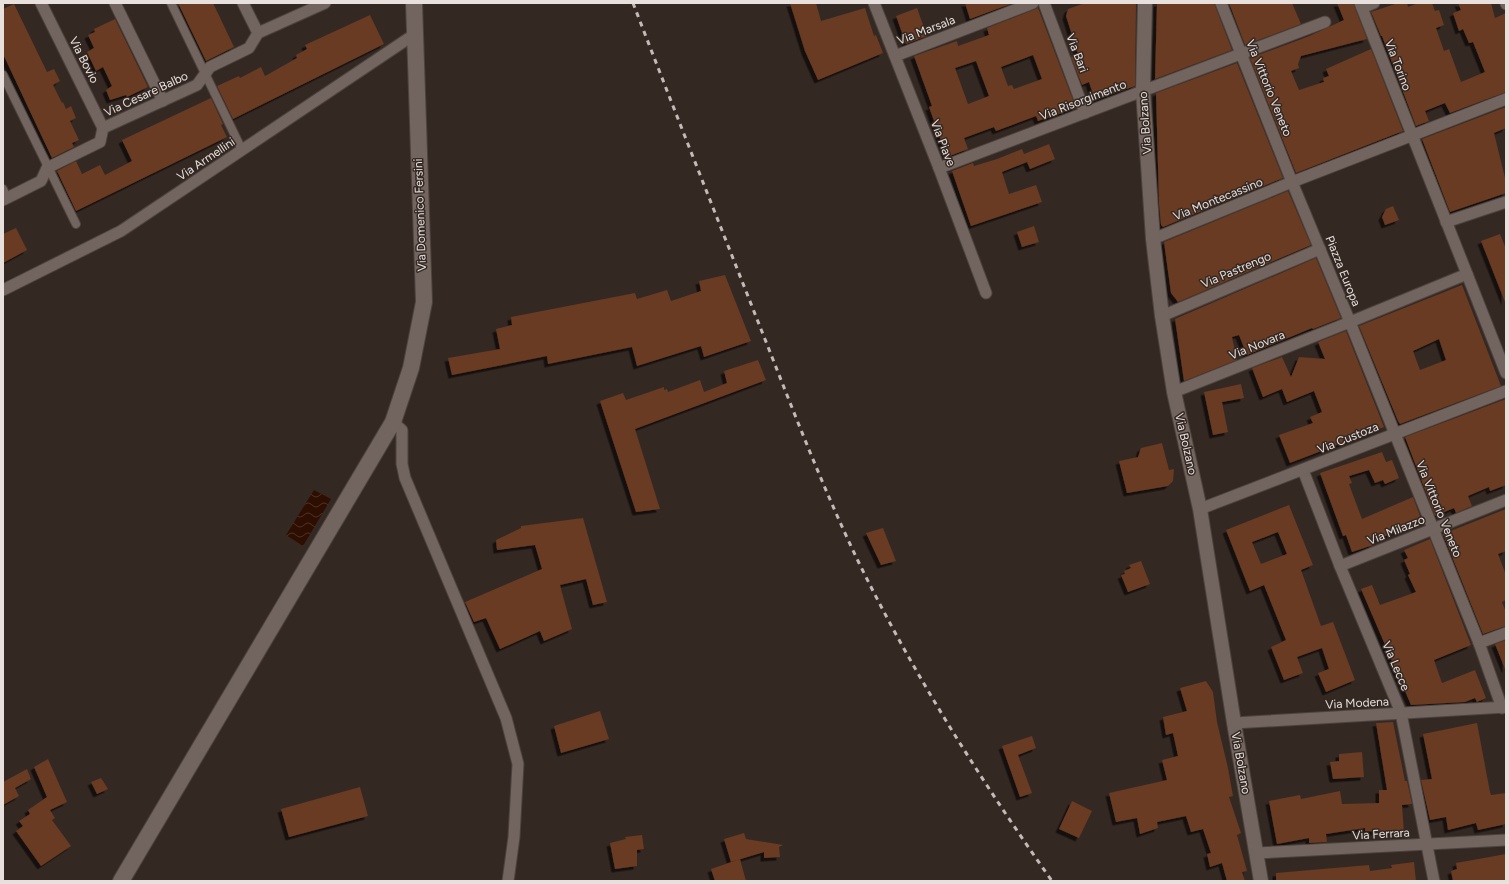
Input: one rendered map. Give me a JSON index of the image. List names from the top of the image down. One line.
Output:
{"streets":{"main road":["Via Domenico Fersini"],"street":["Via Marsala","Via Bari","Via Bovio","Via Torino","Via Vittorio Veneto","Via Cesare Balbo","Via Risorgimento","Via Bolzano","Via Piave","Via Armellini","Via Montecassino","Via Pastrengo","Piazza Europa","Via Novara","Via Custoza","Via Milazzo","Via Lecce","Via Modena","Via Ferrara"]},"crossings":[["Via Marsala","Via Piave"],["Via Bari","Via Risorgimento"],["Via Bovio","Via Cesare Balbo"],["Via Vittorio Veneto","Via Risorgimento"],["Via Vittorio Veneto","Via Montecassino"],["Via Vittorio Veneto","Piazza Europa"],["Via Vittorio Veneto","Via Novara"],["Via Vittorio Veneto","Via Custoza"],["Via Vittorio Veneto","Via Milazzo"],["Via Vittorio Veneto","Via Modena"],["Via Risorgimento","Via Bolzano"],["Via Risorgimento","Via Piave"],["Via Bolzano","Via Montecassino"],["Via Bolzano","Via Pastrengo"],["Via Bolzano","Via Novara"],["Via Bolzano","Via Custoza"],["Via Bolzano","Via Modena"],["Via Bolzano","Via Ferrara"],["Via Armellini","Via Domenico Fersini"],["Via Montecassino","Piazza Europa"],["Via Pastrengo","Piazza Europa"],["Piazza Europa","Via Novara"],["Via Custoza","Via Lecce"],["Via Milazzo","Via Lecce"],["Via Lecce","Via Modena"],["Via Lecce","Via Ferrara"]]}
